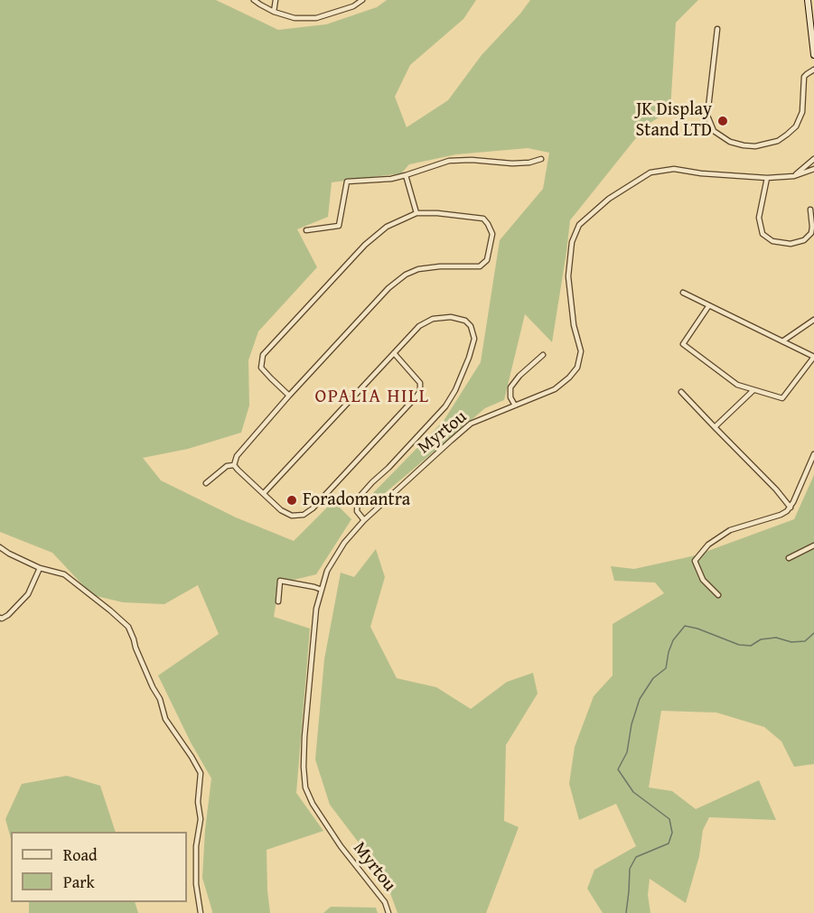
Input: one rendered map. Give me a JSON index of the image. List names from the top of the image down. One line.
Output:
{"streets":{"street":["Myrtou"]},"districts":["OPALIA HILL"],"places":["JK Display Stand LTD","Foradomantra"],"legend":["Road","Park"]}
